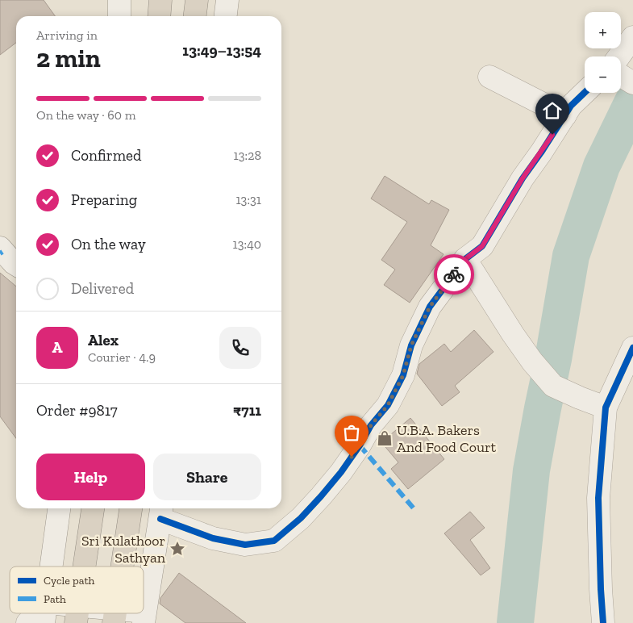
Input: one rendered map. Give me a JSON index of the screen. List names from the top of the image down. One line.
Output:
{"places":{"shop":["U.B.A. Bakers And Food Court"],"place":["Sri Kulathoor Sathyan"]},"legend":["Cycle path","Path"],"page":{"map_buttons":["+","−"],"heading":["2 min","Arriving in","13:49–13:54"],"panel":["Alex","Courier · 4.9","Order #9817","₹711"],"bar":"On the way · 60 m","list":[["Confirmed","13:28"],["Preparing","13:31"],["On the way","13:40"],"Delivered"],"round":"A","buttons":["Help","Share"]}}
